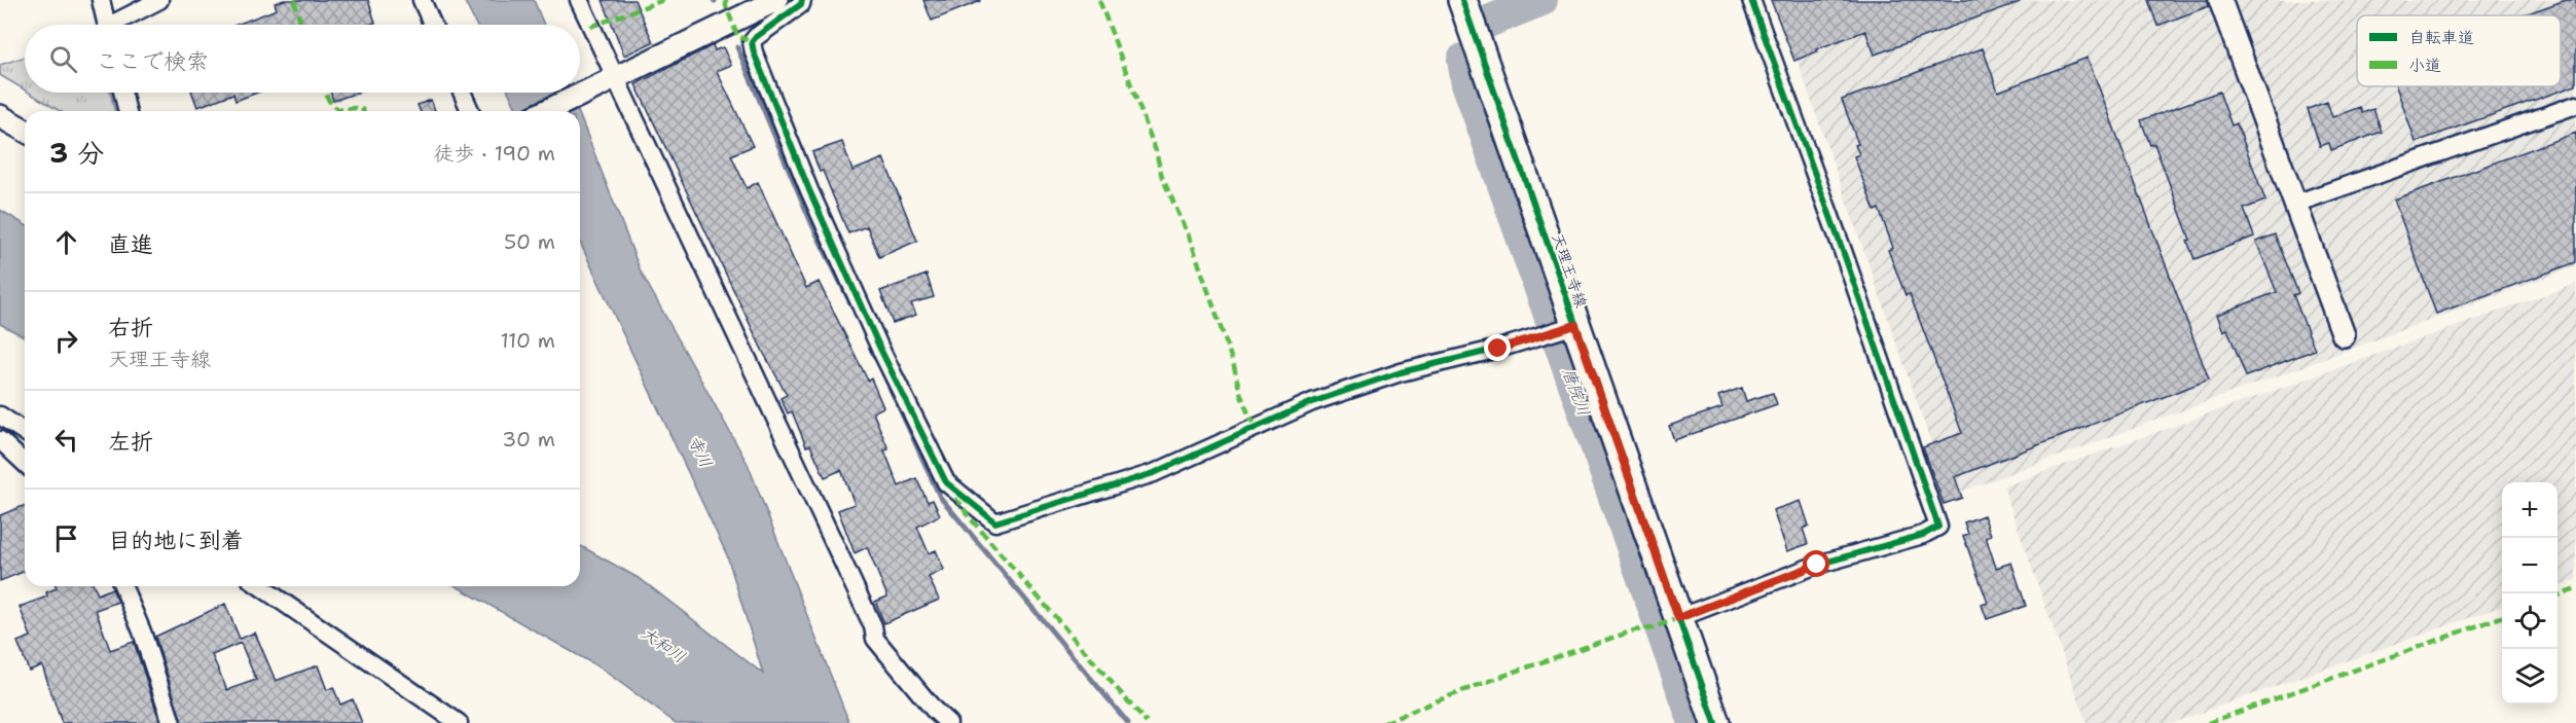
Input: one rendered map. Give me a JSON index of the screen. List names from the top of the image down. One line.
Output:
{"streets":{"main road":["天理王寺線"]},"water":["唐院川","寺川","大和川"],"legend":["自転車道","小道"],"page":{"search":"ここで検索","heading":["3 分","徒歩 · 190 m"],"list":[["直進","50 m"],["右折","天理王寺線","110 m"],["左折","30 m"],"目的地に到着"],"map_buttons":["+","−"]}}
